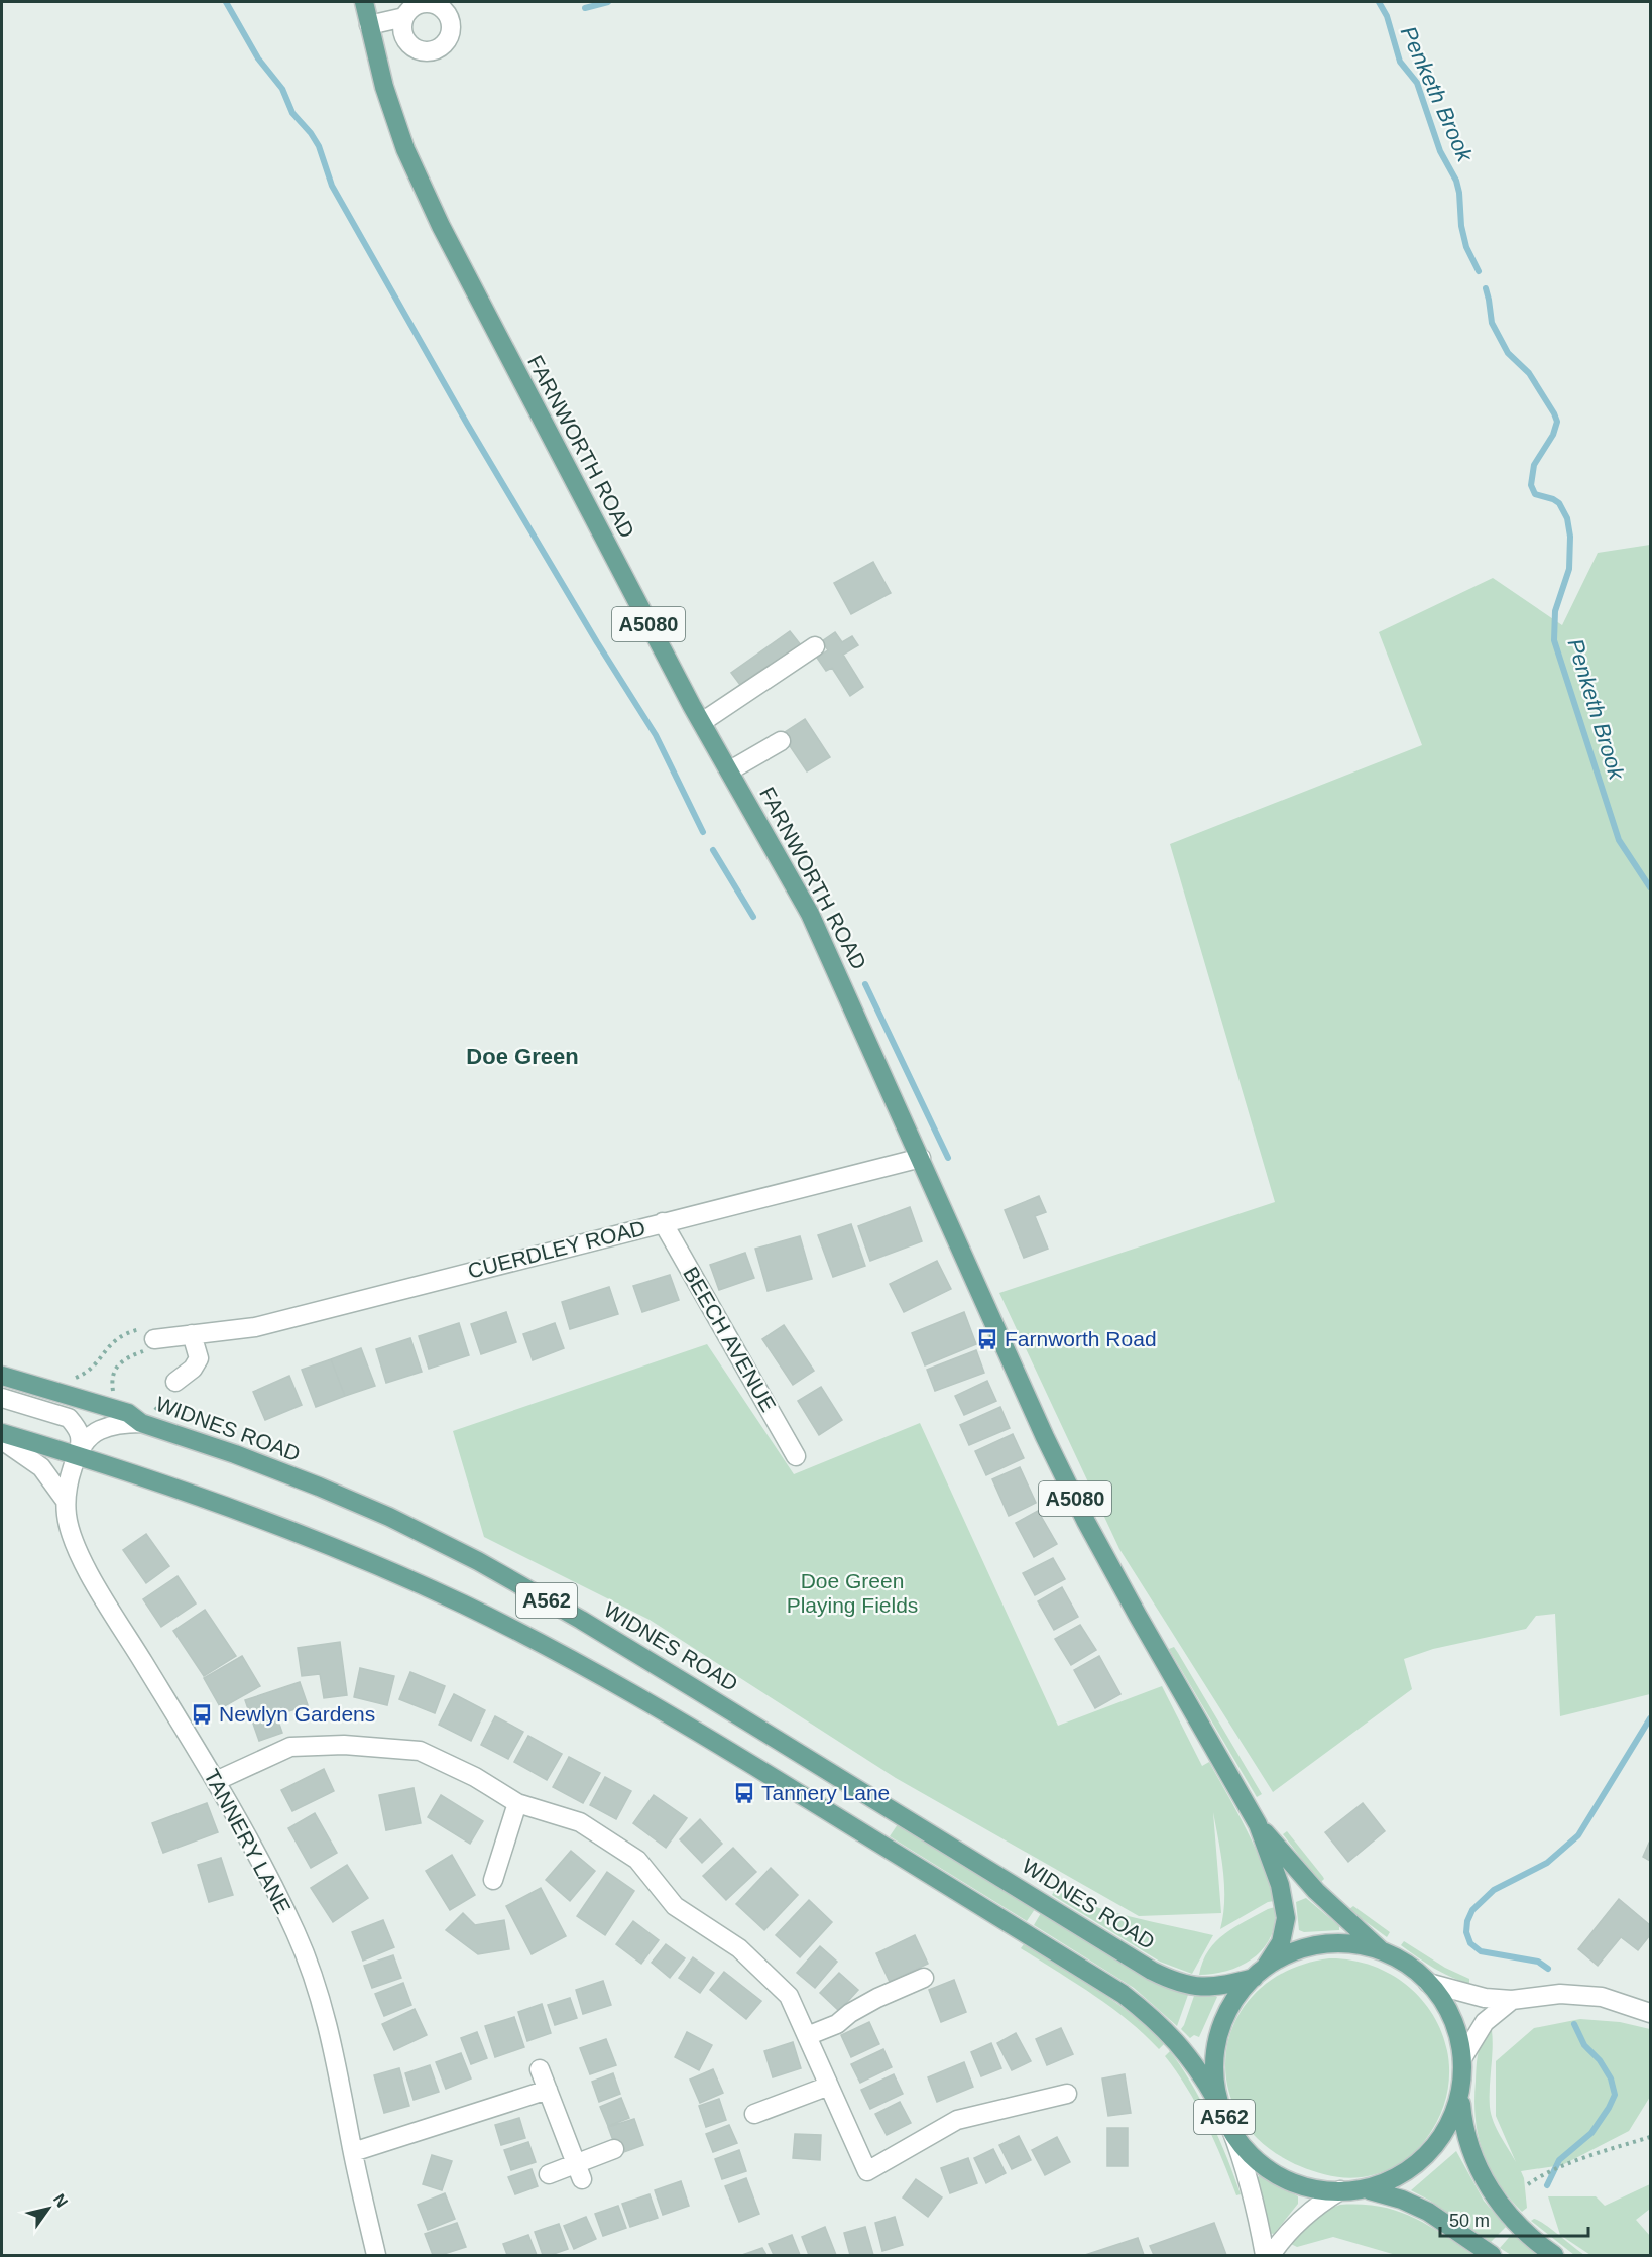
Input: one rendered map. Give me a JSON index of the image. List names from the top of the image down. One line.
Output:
{"streets":{"main road":["FARNWORTH ROAD","A5080","WIDNES ROAD","A562"],"street":["CUERDLEY ROAD","BEECH AVENUE","TANNERY LANE"]},"crossings":[["FARNWORTH ROAD","A5080"],["FARNWORTH ROAD","CUERDLEY ROAD"],["FARNWORTH ROAD","WIDNES ROAD"],["FARNWORTH ROAD","A562"],["CUERDLEY ROAD","BEECH AVENUE"],["WIDNES ROAD","A562"],["A562","TANNERY LANE"]],"districts":["Doe Green"],"water":["Penketh Brook"],"parks":["Doe Green Playing Fields"],"places":{"bus stop":["Farnworth Road","Newlyn Gardens","Tannery Lane"]},"scale_bar":"50 m","north":"top right"}
